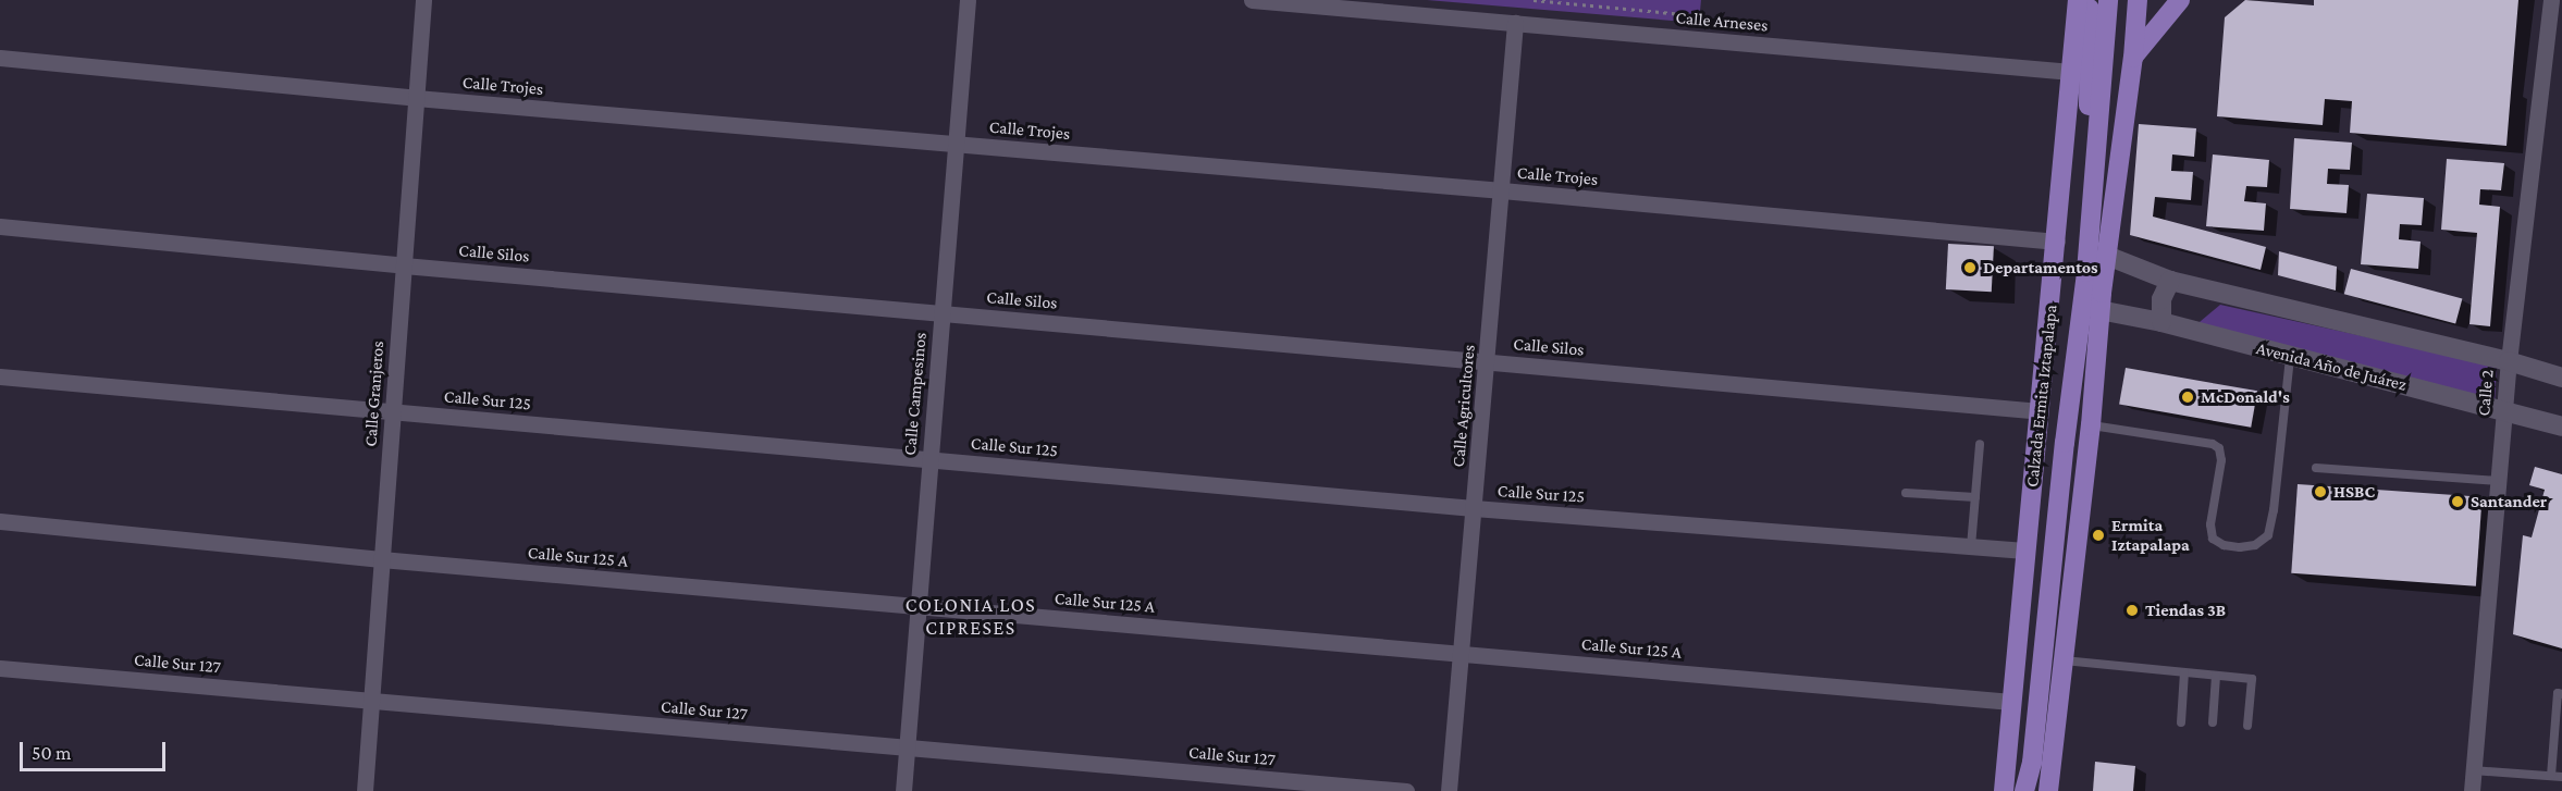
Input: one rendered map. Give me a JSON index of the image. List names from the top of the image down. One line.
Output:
{"streets":{"main road":["Avenida Año de Juárez","Calzada Ermita Iztapalapa"],"street":["Calle Arneses","Calle Trojes","Calle Silos","Calle 2","Calle Granjeros","Calle Campesinos","Calle Sur 125","Calle Agricultores","Calle Sur 125 A","Calle Sur 127"]},"crossings":[["Calle Arneses","Calzada Ermita Iztapalapa"],["Calle Arneses","Calle Agricultores"],["Calle Trojes","Calle Granjeros"],["Calle Trojes","Calle Campesinos"],["Calle Trojes","Calzada Ermita Iztapalapa"],["Calle Trojes","Calle Agricultores"],["Calle Silos","Calle Granjeros"],["Calle Silos","Calle Campesinos"],["Calle Silos","Calzada Ermita Iztapalapa"],["Calle Silos","Calle Agricultores"],["Avenida Año de Juárez","Calle 2"],["Calle Granjeros","Calle Sur 125"],["Calle Granjeros","Calle Sur 125 A"],["Calle Granjeros","Calle Sur 127"],["Calle Campesinos","Calle Sur 125"],["Calle Campesinos","Calle Sur 125 A"],["Calle Campesinos","Calle Sur 127"],["Calzada Ermita Iztapalapa","Calle Sur 125"],["Calzada Ermita Iztapalapa","Calle Sur 125 A"],["Calle Sur 125","Calle Agricultores"],["Calle Agricultores","Calle Sur 125 A"]],"districts":["COLONIA LOS CIPRESES"],"places":["Departamentos","McDonald's","HSBC","Santander","Ermita Iztapalapa","Tiendas 3B"],"scale_bar":"50 m"}
